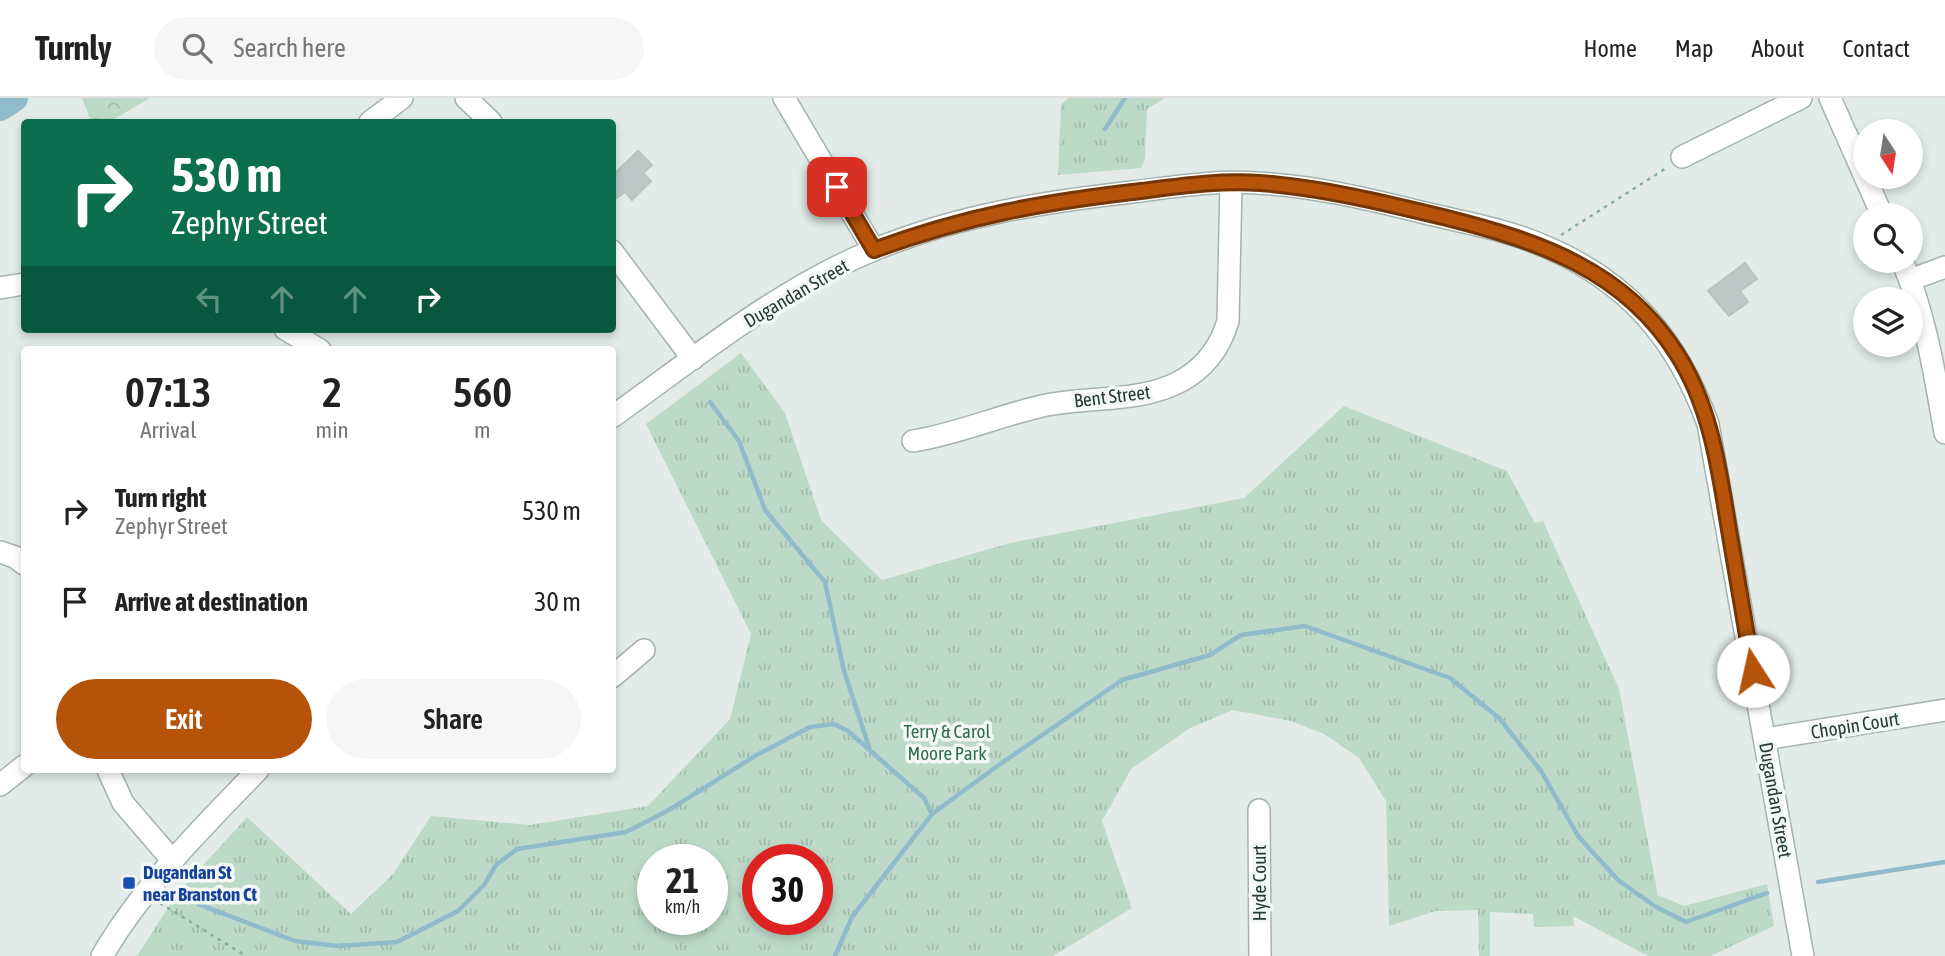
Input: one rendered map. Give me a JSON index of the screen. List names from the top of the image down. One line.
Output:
{"streets":{"street":["Dugandan Street","Bent Street","Chopin Court","Hyde Court"]},"crossings":[["Dugandan Street","Bent Street"],["Dugandan Street","Chopin Court"]],"parks":["Terry & Carol Moore Park"],"places":{"transit":["Dugandan St near Branston Ct"]},"north":"bottom","page":{"header":"Turnly","search":"Search here","nav":["Home","Map","About","Contact"],"turn":["530 m","Zephyr Street"],"eta":["07:13","Arrival","2","min","560","m"],"list":[{"name":"Turn right","note":"Zephyr Street","value":"530 m"},{"name":"Arrive at destination","value":"30 m"}],"buttons":["Exit","Share"],"speed":"21 km/h","limit":"30"}}
